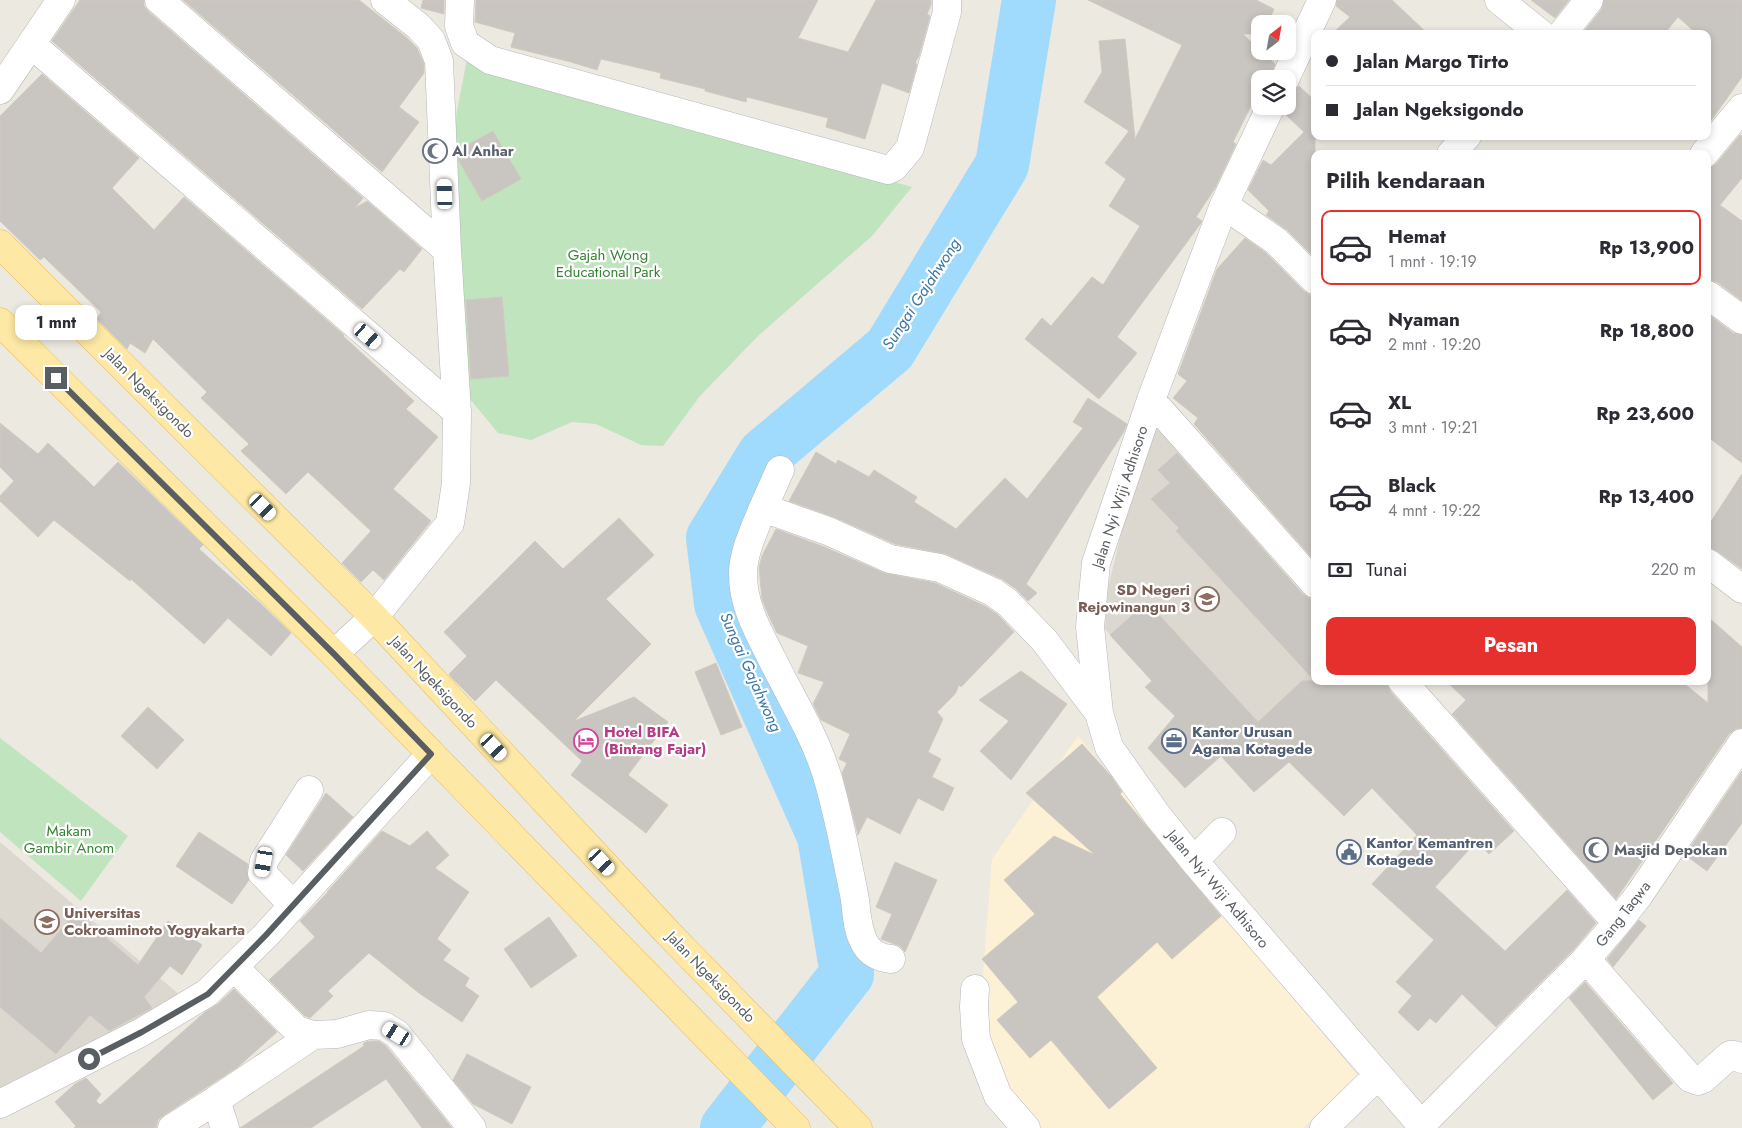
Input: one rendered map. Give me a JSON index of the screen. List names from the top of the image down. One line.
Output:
{"streets":{"main road":["Jalan Ngeksigondo"],"street":["Jalan Nyi Wiji Adhisoro","Gang Taqwa"]},"crossings":[["Jalan Nyi Wiji Adhisoro","Gang Taqwa"]],"water":["Sungai Gajahwong"],"parks":["Gajah Wong Educational Park","Makam Gambir Anom"],"places":{"mosque":["Al Anhar","Masjid Depokan"],"school or university":["SD Negeri Rejowinangun 3","Universitas Cokroaminoto Yogyakarta"],"hotel":["Hotel BIFA (Bintang Fajar)"],"office":["Kantor Urusan Agama Kotagede"],"public building":["Kantor Kemantren Kotagede"]},"north":"top right","page":{"banner":["Jalan Margo Tirto","Jalan Ngeksigondo"],"heading":"Pilih kendaraan","list":[{"name":"Hemat","note":"1 mnt · 19:19","value":"Rp 13,900"},{"name":"Nyaman","note":"2 mnt · 19:20","value":"Rp 18,800"},{"name":"XL","note":"3 mnt · 19:21","value":"Rp 23,600"},{"name":"Black","note":"4 mnt · 19:22","value":"Rp 13,400"}],"bubble":"1 mnt","pay":["Tunai","220 m"],"buttons":"Pesan"}}
